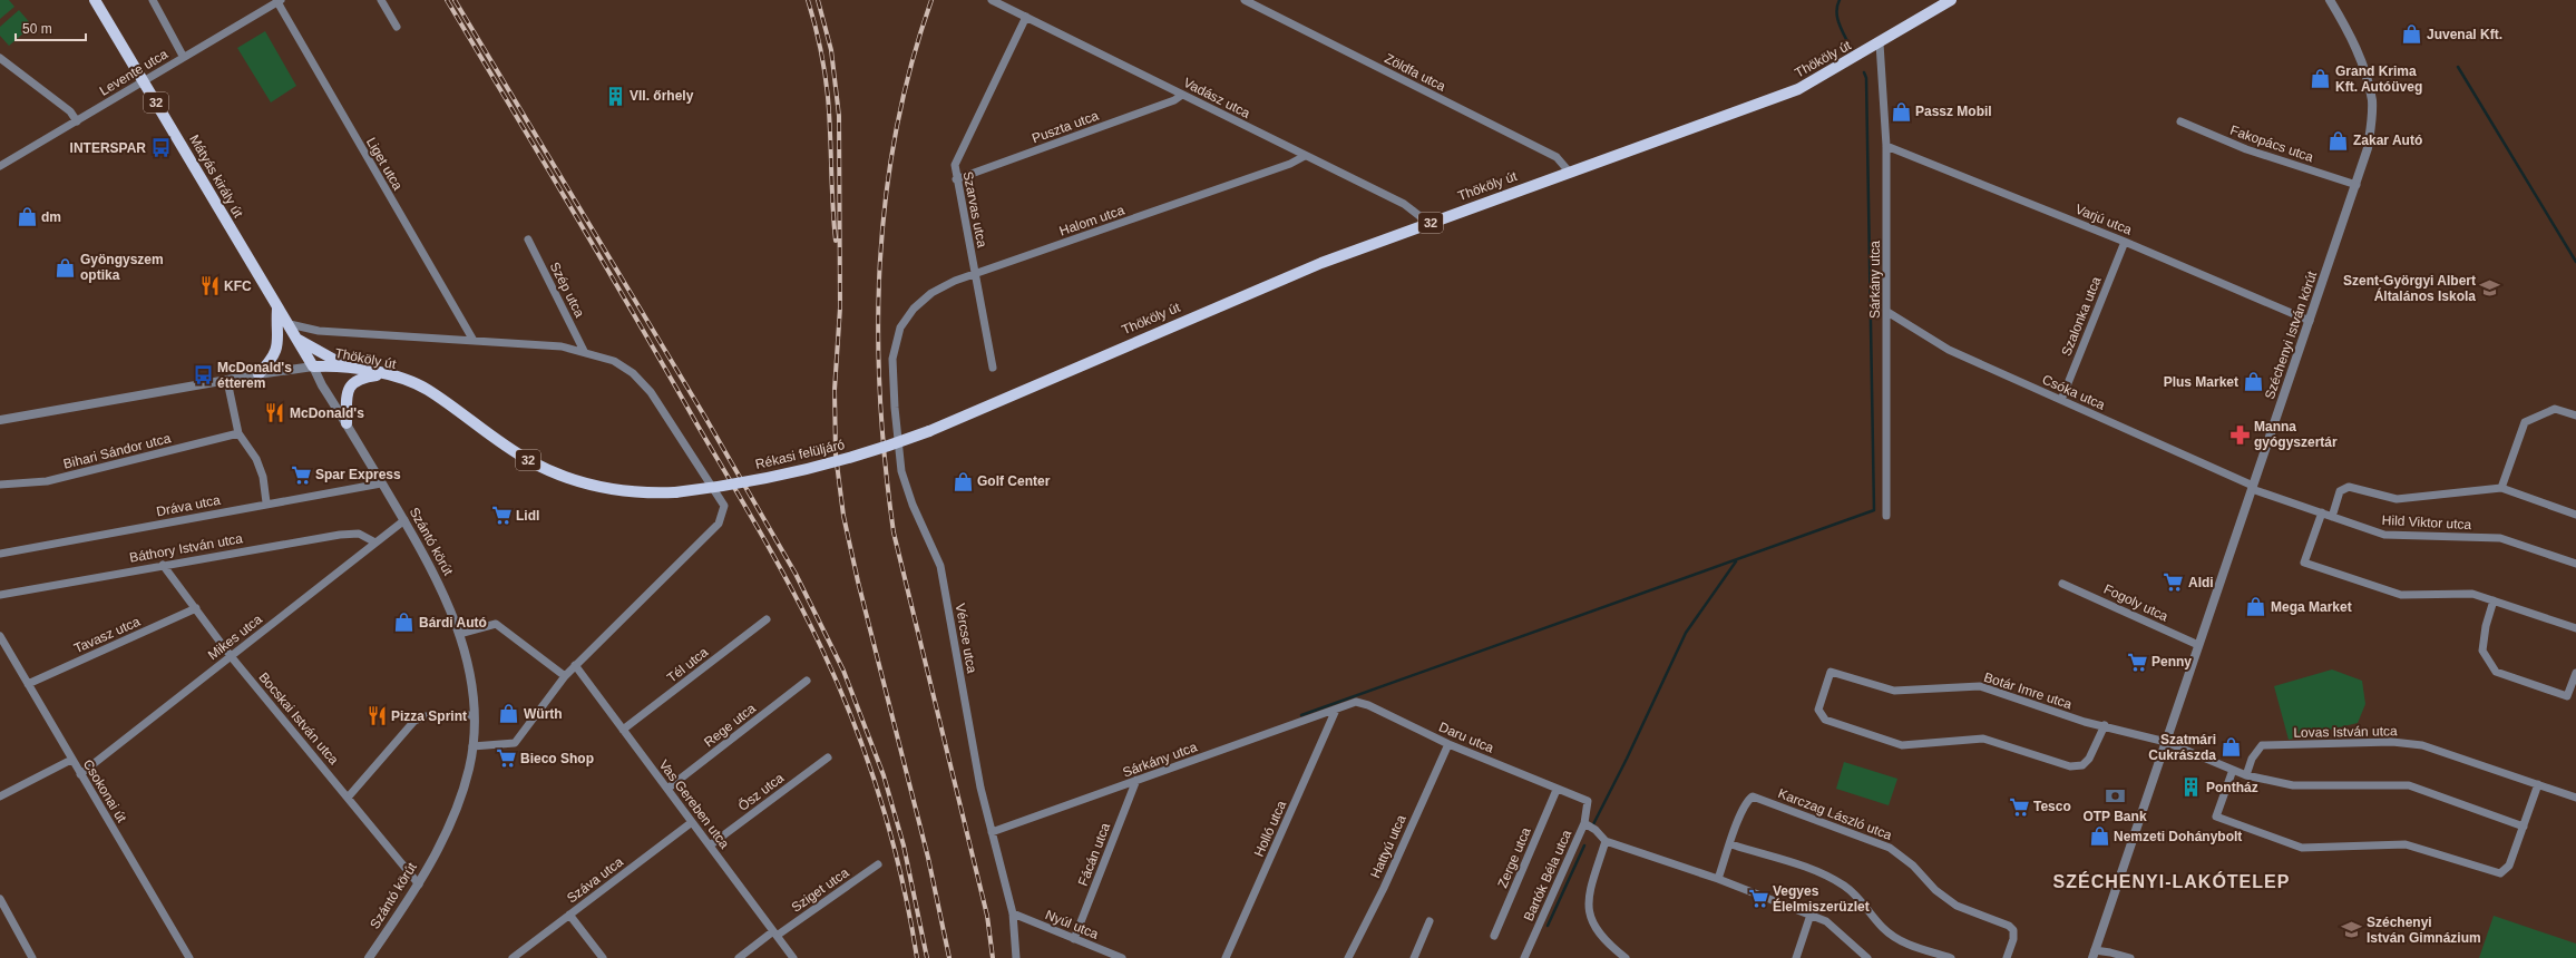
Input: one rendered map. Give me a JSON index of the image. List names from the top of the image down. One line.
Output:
{"streets":{"main road":["Thököly út","32","Mátyás király út","Rékasi felüljáró"],"street":["Levente utca","Zöldfa utca","Vadász utca","Puszta utca","Fakopács utca","Liget utca","Szarvas utca","Varjú utca","Halom utca","Sárkány utca","Szép utca","Szalonka utca","Széchenyi István körút","Csóka utca","Bihari Sándor utca","Dráva utca","Hild Viktor utca","Szántó körút","Báthory István utca","Fogoly utca","Tavasz utca","Mikes utca","Vércse utca","Tél utca","Botár Imre utca","Bocskai István utca","Rege utca","Lovas István utca","Daru utca","Csokonai út","Ősz utca","Vas Gereben utca","Karczag László utca","Holló utca","Hattyú utca","Fácán utca","Zerge utca","Bartók Béla utca","Száva utca","Sziget utca","Nyúl utca"]},"crossings":[["Thököly út","Zöldfa utca"],["Thököly út","Vadász utca"],["Thököly út","32"],["Thököly út","Liget utca"],["Thököly út","Mátyás király út"],["Thököly út","Sárkány utca"],["Thököly út","Szép utca"],["Thököly út","Rékasi felüljáró"],["Thököly út","Szántó körút"],["Thököly út","Vas Gereben utca"],["Levente utca","Liget utca"],["Levente utca","Mátyás király út"],["Vadász utca","Puszta utca"],["Vadász utca","Szarvas utca"],["Vadász utca","Halom utca"],["32","Mátyás király út"],["Puszta utca","Szarvas utca"],["Fakopács utca","Széchenyi István körút"],["Mátyás király út","Szántó körút"],["Szarvas utca","Halom utca"],["Varjú utca","Sárkány utca"],["Varjú utca","Szalonka utca"],["Varjú utca","Széchenyi István körút"],["Halom utca","Vércse utca"],["Sárkány utca","Csóka utca"],["Sárkány utca","Vércse utca"],["Sárkány utca","Daru utca"],["Sárkány utca","Holló utca"],["Sárkány utca","Fácán utca"],["Szalonka utca","Csóka utca"],["Széchenyi István körút","Csóka utca"],["Széchenyi István körút","Hild Viktor utca"],["Széchenyi István körút","Fogoly utca"],["Széchenyi István körút","Botár Imre utca"],["Csóka utca","Hild Viktor utca"],["Dráva utca","Szántó körút"],["Szántó körút","Mikes utca"],["Szántó körút","Bocskai István utca"],["Báthory István utca","Mikes utca"],["Báthory István utca","Bocskai István utca"],["Tavasz utca","Bocskai István utca"],["Tavasz utca","Csokonai út"],["Mikes utca","Bocskai István utca"],["Mikes utca","Csokonai út"],["Vércse utca","Nyúl utca"],["Tél utca","Vas Gereben utca"],["Rege utca","Vas Gereben utca"],["Daru utca","Holló utca"],["Daru utca","Hattyú utca"],["Daru utca","Zerge utca"],["Daru utca","Bartók Béla utca"],["Ősz utca","Vas Gereben utca"],["Vas Gereben utca","Száva utca"],["Vas Gereben utca","Sziget utca"],["Fácán utca","Nyúl utca"]],"districts":["SZÉCHENYI-LAKÓTELEP"],"places":{"shop":["Juvenal Kft.","Grand Krima Kft. Autóüveg","Passz Mobil","Zakar Autó","dm","Gyöngyszem optika","Plus Market","Golf Center","Mega Market","Bárdi Autó","Würth","Szatmári Cukrászda","Nemzeti Dohánybolt"],"building":["VII. őrhely","Pontház"],"bus stop":["INTERSPAR","McDonald's étterem"],"restaurant":["KFC","McDonald's","Pizza Sprint"],"school or university":["Szent-Györgyi Albert Általános Iskola","Széchenyi István Gimnázium"],"pharmacy":["Manna gyógyszertár"],"supermarket":["Spar Express","Lidl","Aldi","Penny","Bieco Shop","Tesco","Vegyes Élelmiszerüzlet"],"bank":["OTP Bank"]},"scale_bar":"50 m"}
